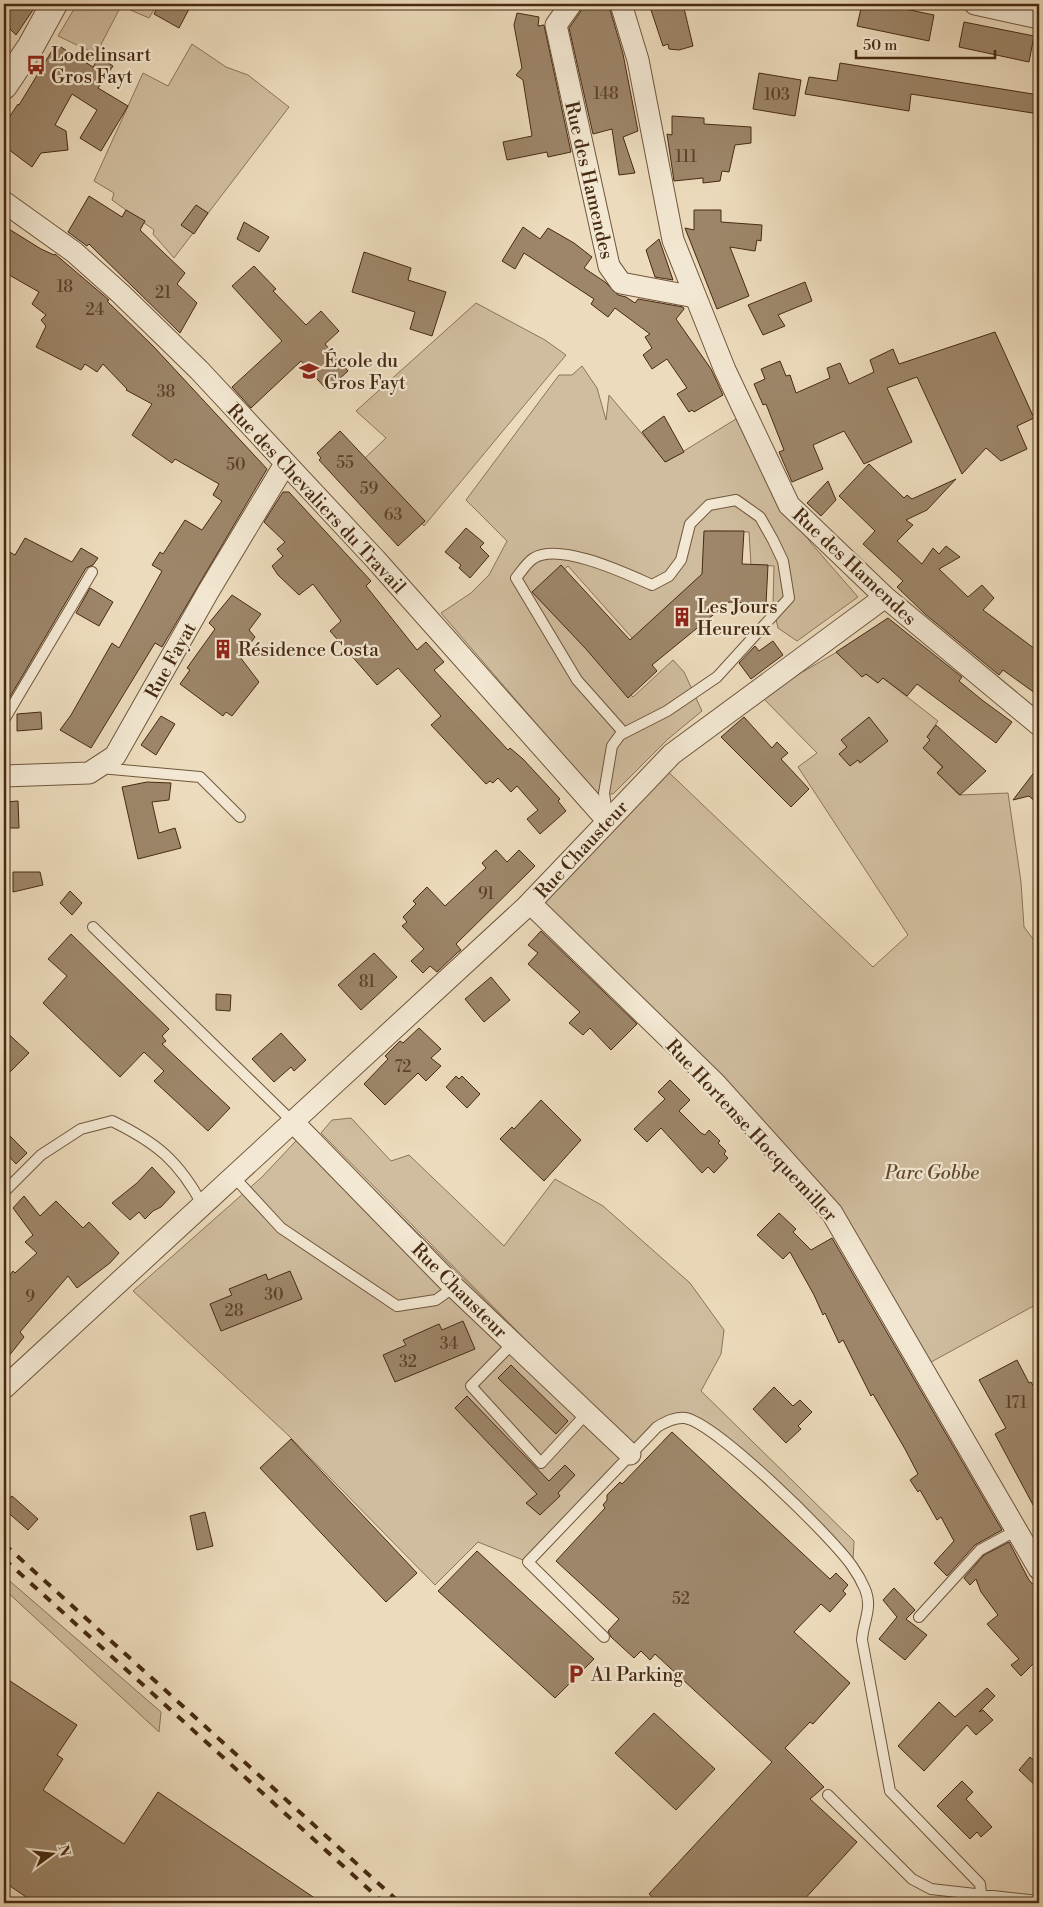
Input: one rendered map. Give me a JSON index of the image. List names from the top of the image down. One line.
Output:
{"streets":{"street":["Rue des Hamendes","Rue des Chevaliers du Travail","Rue Fayat","Rue Chausteur","Rue Hortense Hocquemiller"]},"crossings":[["Rue des Hamendes","Rue Chausteur"],["Rue des Chevaliers du Travail","Rue Fayat"],["Rue des Chevaliers du Travail","Rue Chausteur"],["Rue Chausteur","Rue Hortense Hocquemiller"]],"parks":["Parc Gobbe"],"places":{"bus stop":["Lodelinsart Gros Fayt"],"school or university":["École du Gros Fayt"],"building":["Les Jours Heureux","Résidence Costa"],"parking":["A1 Parking"]},"house_numbers":["148","103","111","18","21","24","38","55","50","59","63","91","81","72","30","9","28","34","32","171","52"],"scale_bar":"50 m","north":"right"}
